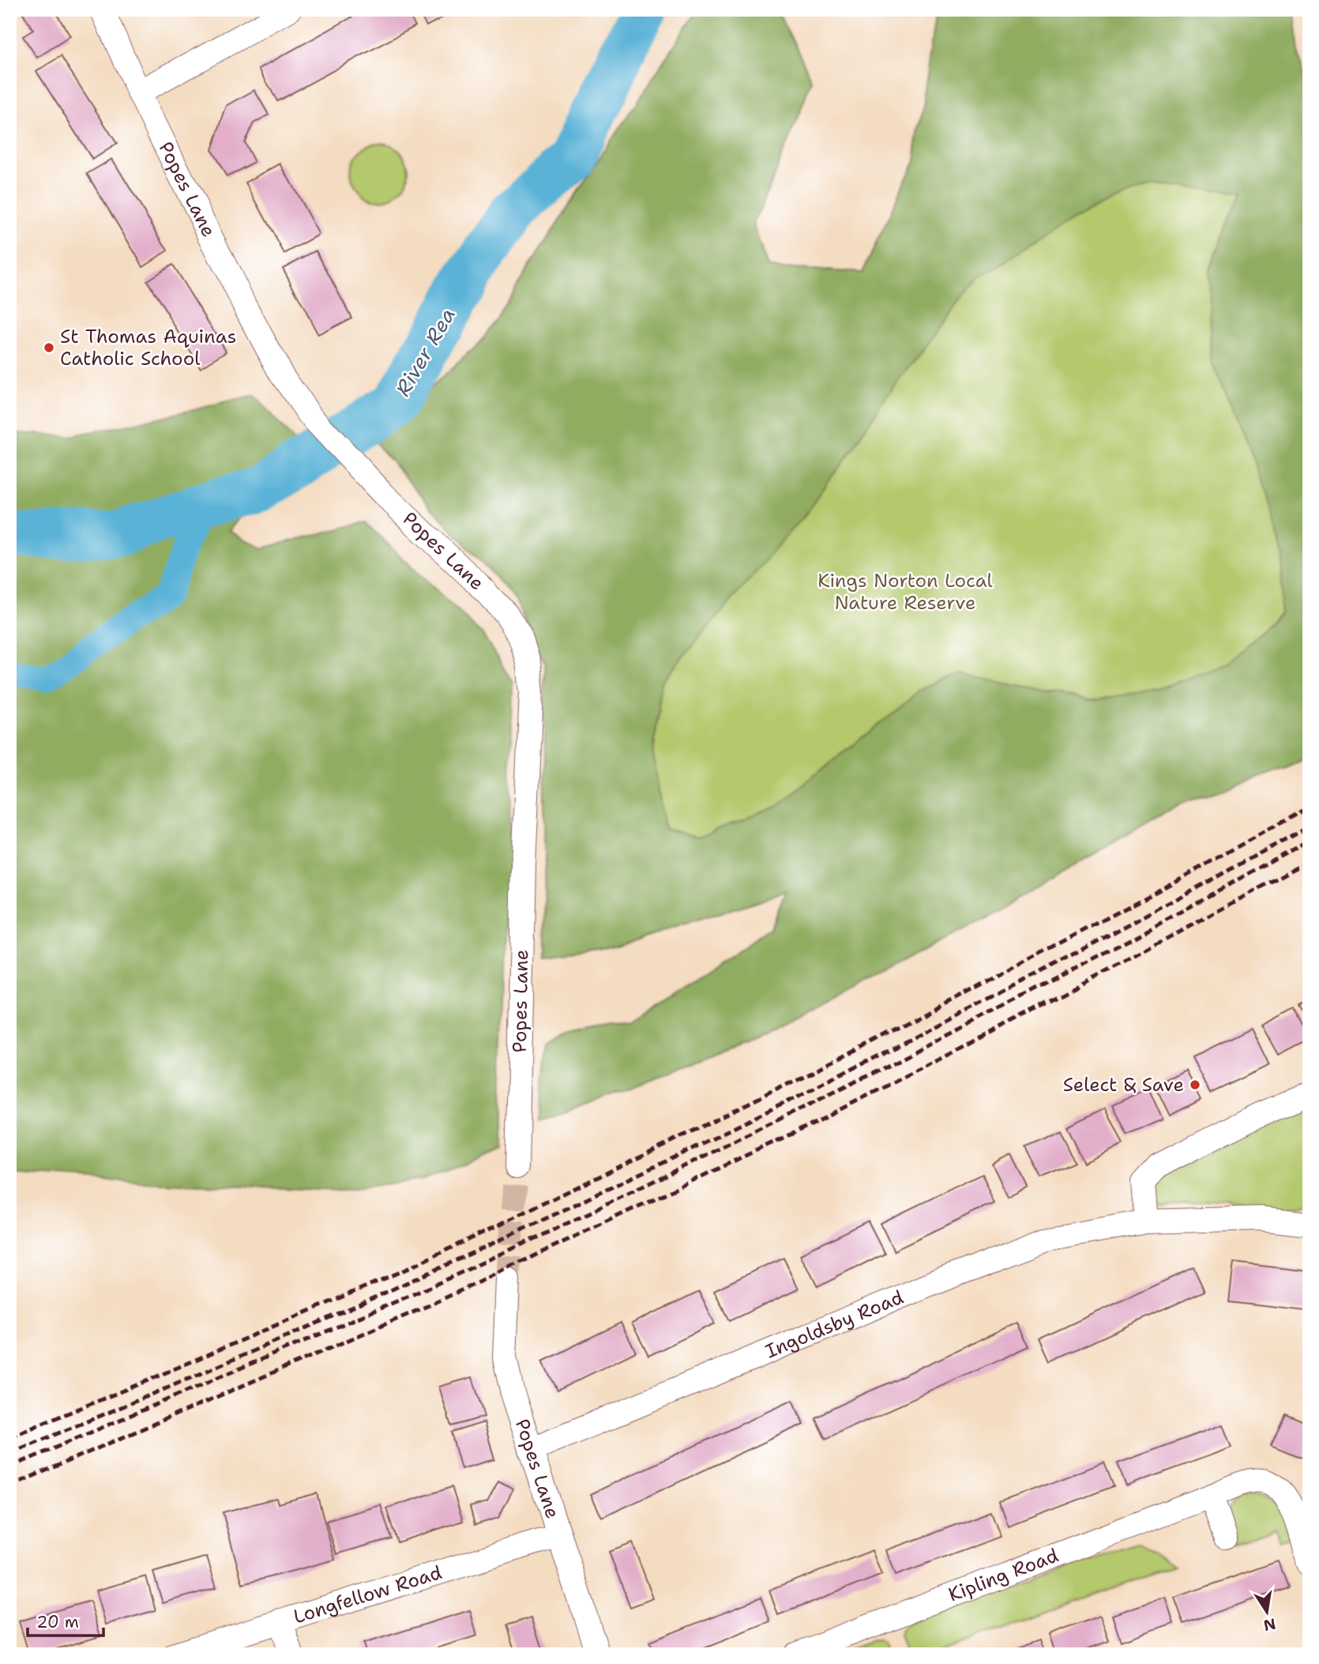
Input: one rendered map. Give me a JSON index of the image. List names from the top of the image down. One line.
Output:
{"streets":{"street":["Popes Lane","Ingoldsby Road","Kipling Road","Longfellow Road"]},"crossings":[["Popes Lane","Ingoldsby Road"],["Popes Lane","Longfellow Road"]],"water":["River Rea"],"parks":["Kings Norton Local Nature Reserve"],"places":["St Thomas Aquinas Catholic School","Select & Save"],"scale_bar":"20 m","north":"bottom"}
